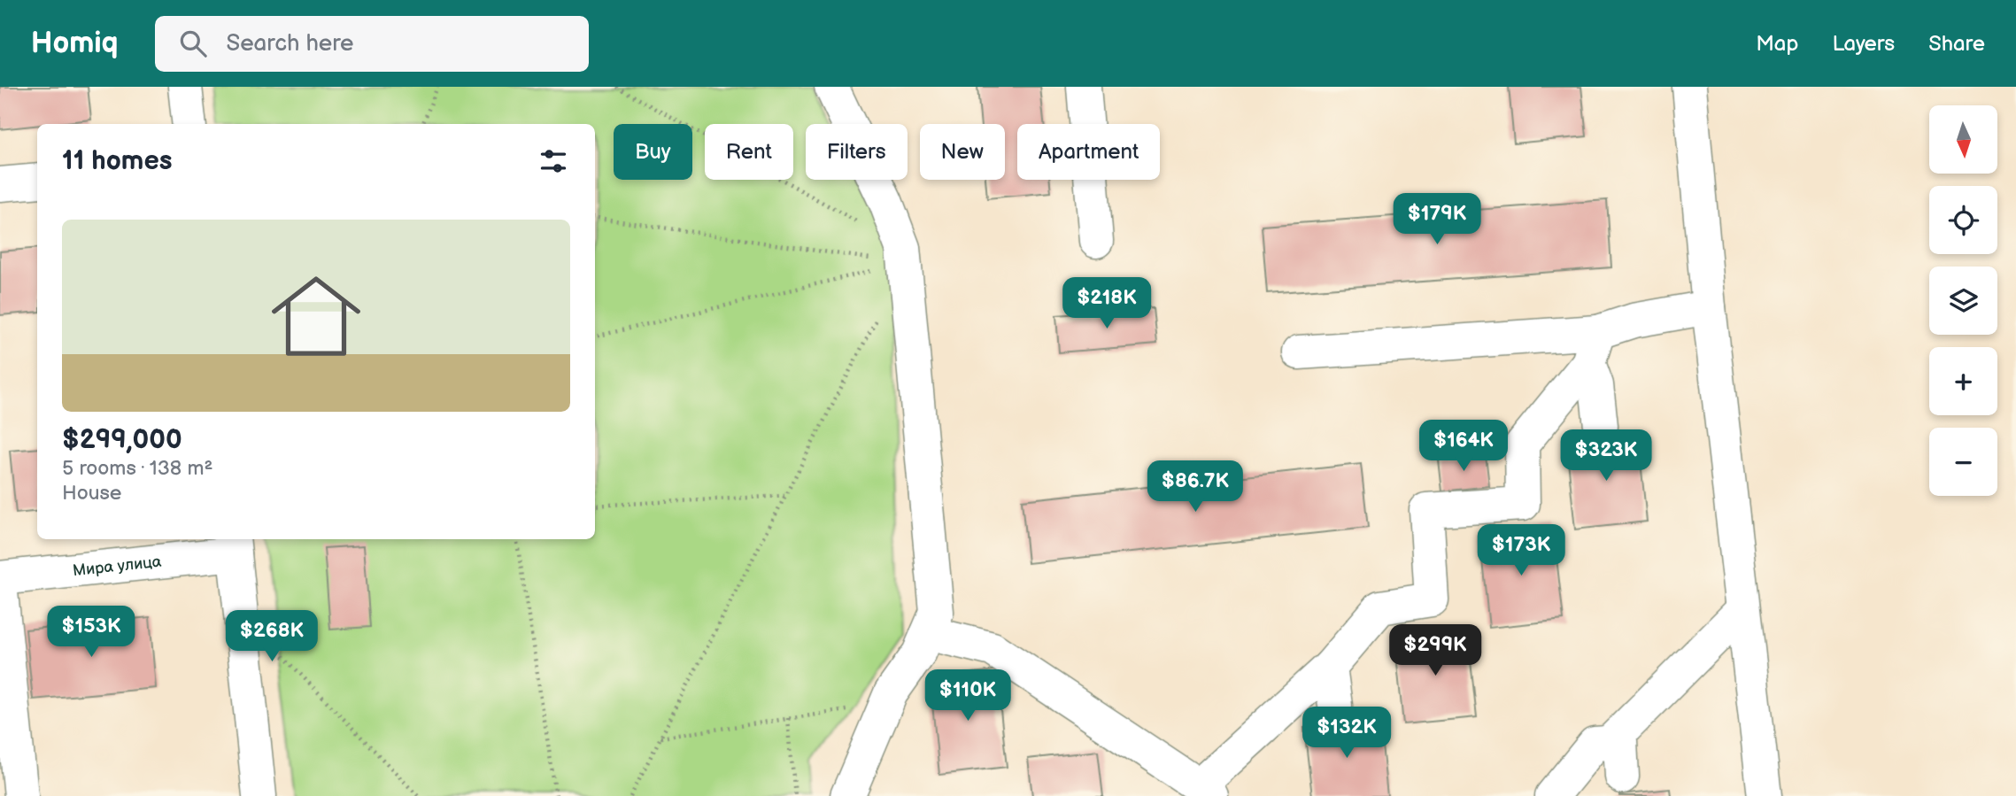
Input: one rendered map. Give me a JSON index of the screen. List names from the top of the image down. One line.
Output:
{"streets":{"street":["Мира улица"]},"north":"bottom","page":{"header":"Homiq","search":"Search here","nav":["Map","Layers","Share"],"map_buttons":["+","−"],"chip":["Buy","Rent","Filters","New","Apartment"],"heading":"11 homes","price":["$179K","$218K","$164K","$323K","$86.7K","$173K","$153K","$268K","$299K","$110K","$132K"],"list":[{"name":"$299,000","note":"5 rooms · 138 m² · House"}]}}
